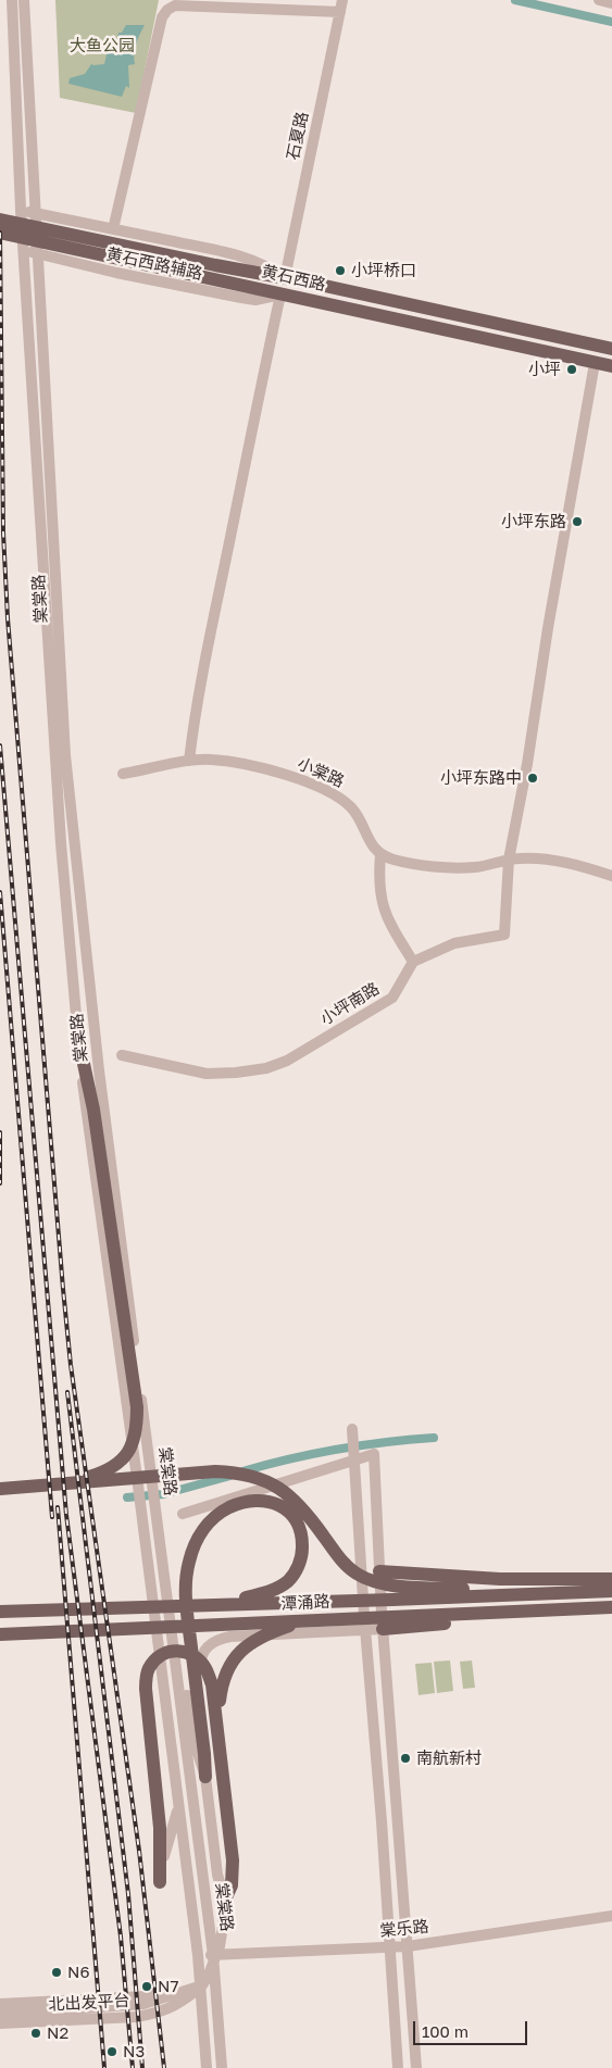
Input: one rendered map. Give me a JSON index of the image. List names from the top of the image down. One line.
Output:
{"streets":{"main road":["黄石西路","潭涌路"],"street":["石夏路","黄石西路辅路","棠棠路","小棠路","小坪南路","棠乐路","北出发平台"]},"crossings":[["石夏路","黄石西路"],["黄石西路辅路","黄石西路"],["黄石西路辅路","棠棠路"],["棠棠路","棠乐路"],["棠棠路","北出发平台"]],"parks":["大鱼公园"],"places":["小坪桥口","小坪","小坪东路","小坪东路中","南航新村","N6","N7","N2","N3"],"scale_bar":"100 m"}
